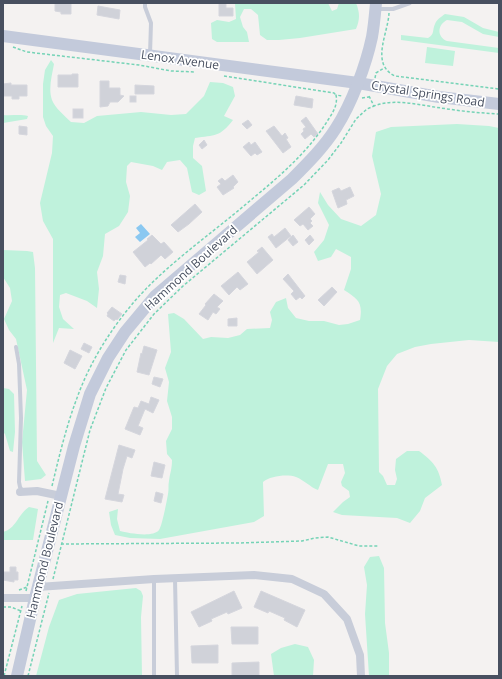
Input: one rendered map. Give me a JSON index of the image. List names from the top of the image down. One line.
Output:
{"streets":{"street":["Lenox Avenue","Crystal Springs Road","Hammond Boulevard"]},"crossings":[["Lenox Avenue","Crystal Springs Road"],["Lenox Avenue","Hammond Boulevard"],["Crystal Springs Road","Hammond Boulevard"]]}
